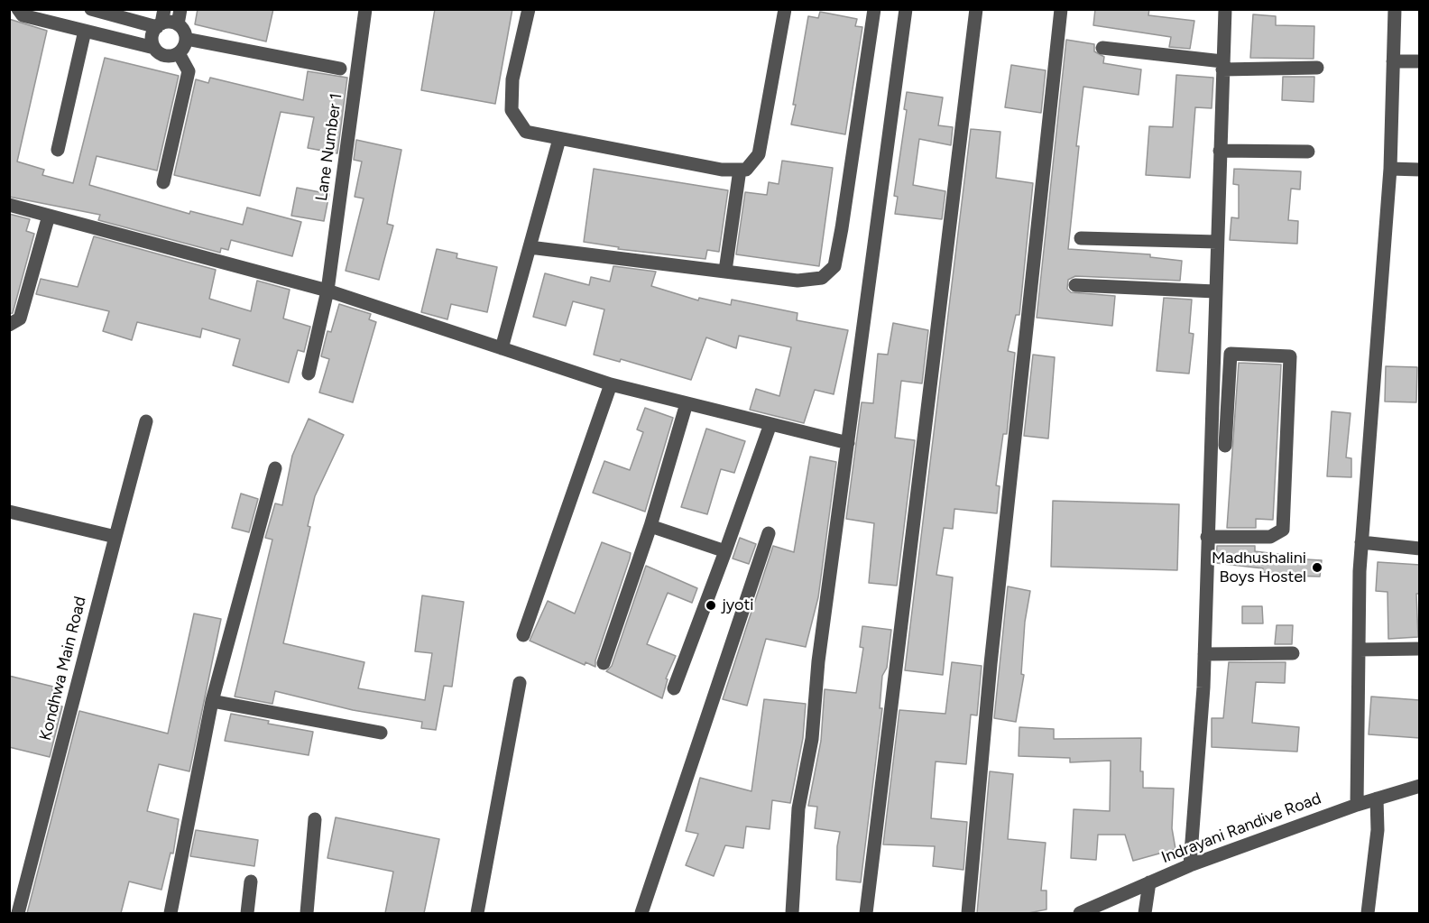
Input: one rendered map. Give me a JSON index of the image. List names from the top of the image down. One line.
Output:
{"streets":{"street":["Lane Number 1","Kondhwa Main Road","Indrayani Randive Road"]},"places":["Madhushalini Boys Hostel","jyoti"]}
